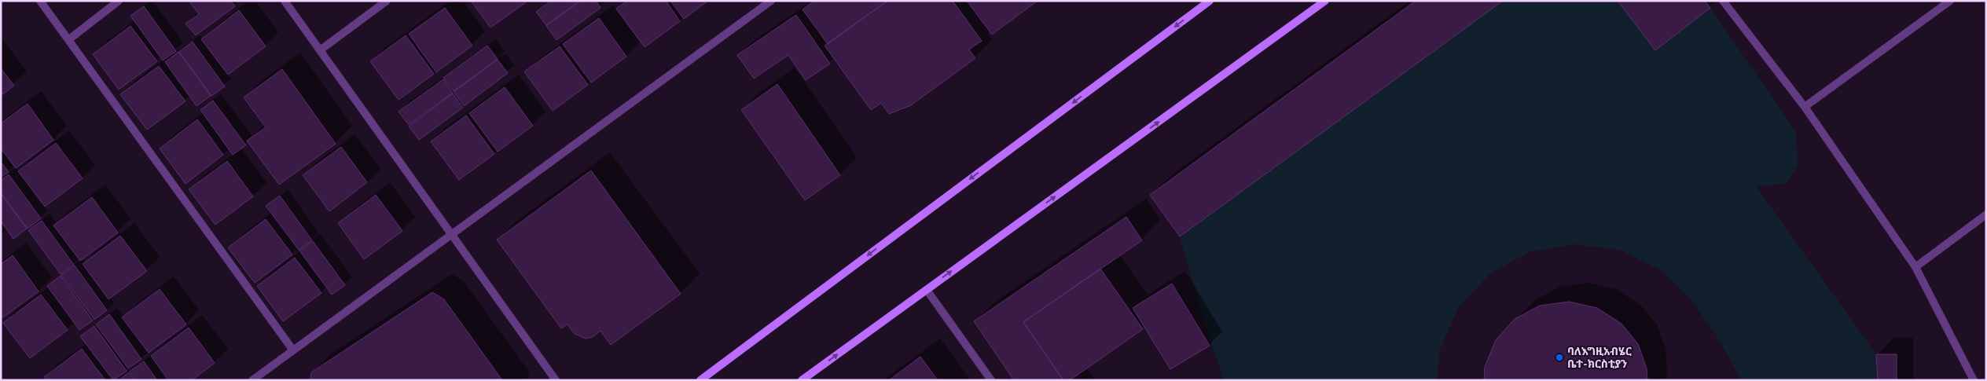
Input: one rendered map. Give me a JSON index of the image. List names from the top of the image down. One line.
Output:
{"places":["ባለእግዚአብሄር ቤተ-ክርስቲያን"]}
